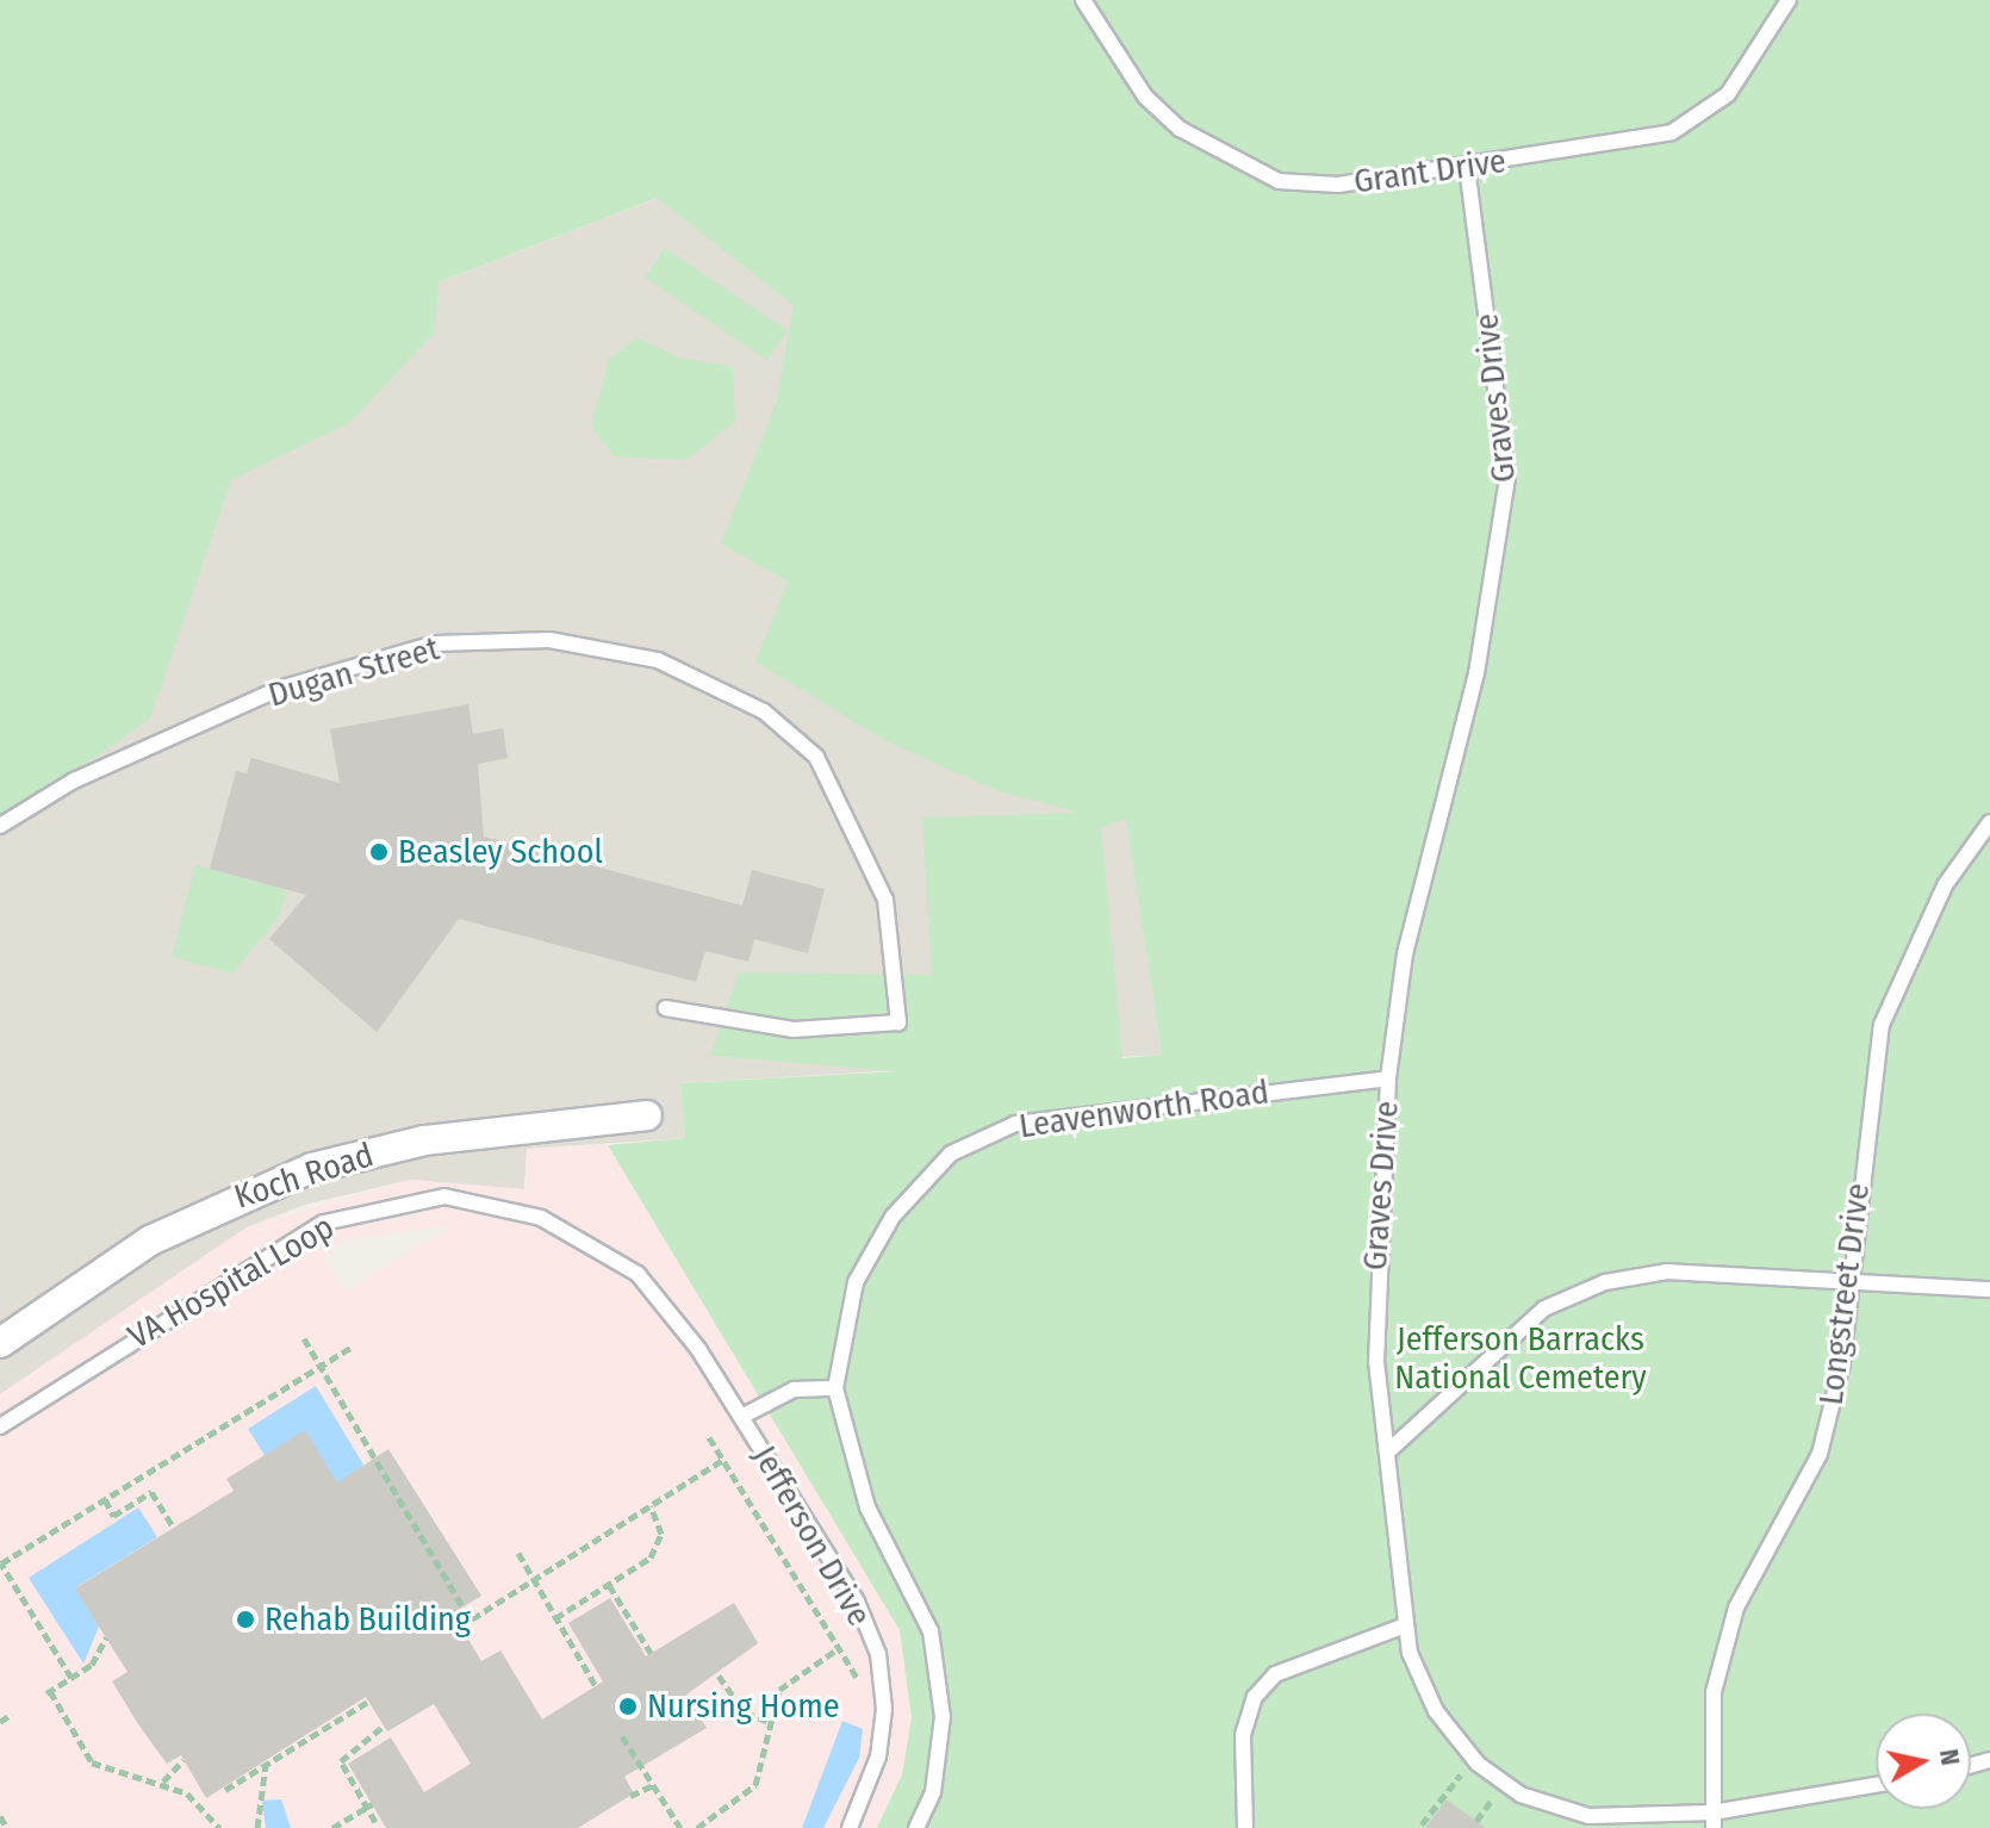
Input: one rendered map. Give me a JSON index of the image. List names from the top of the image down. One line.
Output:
{"streets":{"street":["Koch Road"],"lane":["Grant Drive","Graves Drive","Dugan Street","Leavenworth Road","VA Hospital Loop","Longstreet Drive","Jefferson Drive"]},"crossings":[["Grant Drive","Graves Drive"],["Graves Drive","Leavenworth Road"],["Graves Drive","Longstreet Drive"],["VA Hospital Loop","Jefferson Drive"]],"parks":["Jefferson Barracks National Cemetery"],"places":["Beasley School","Rehab Building","Nursing Home"],"north":"right"}
